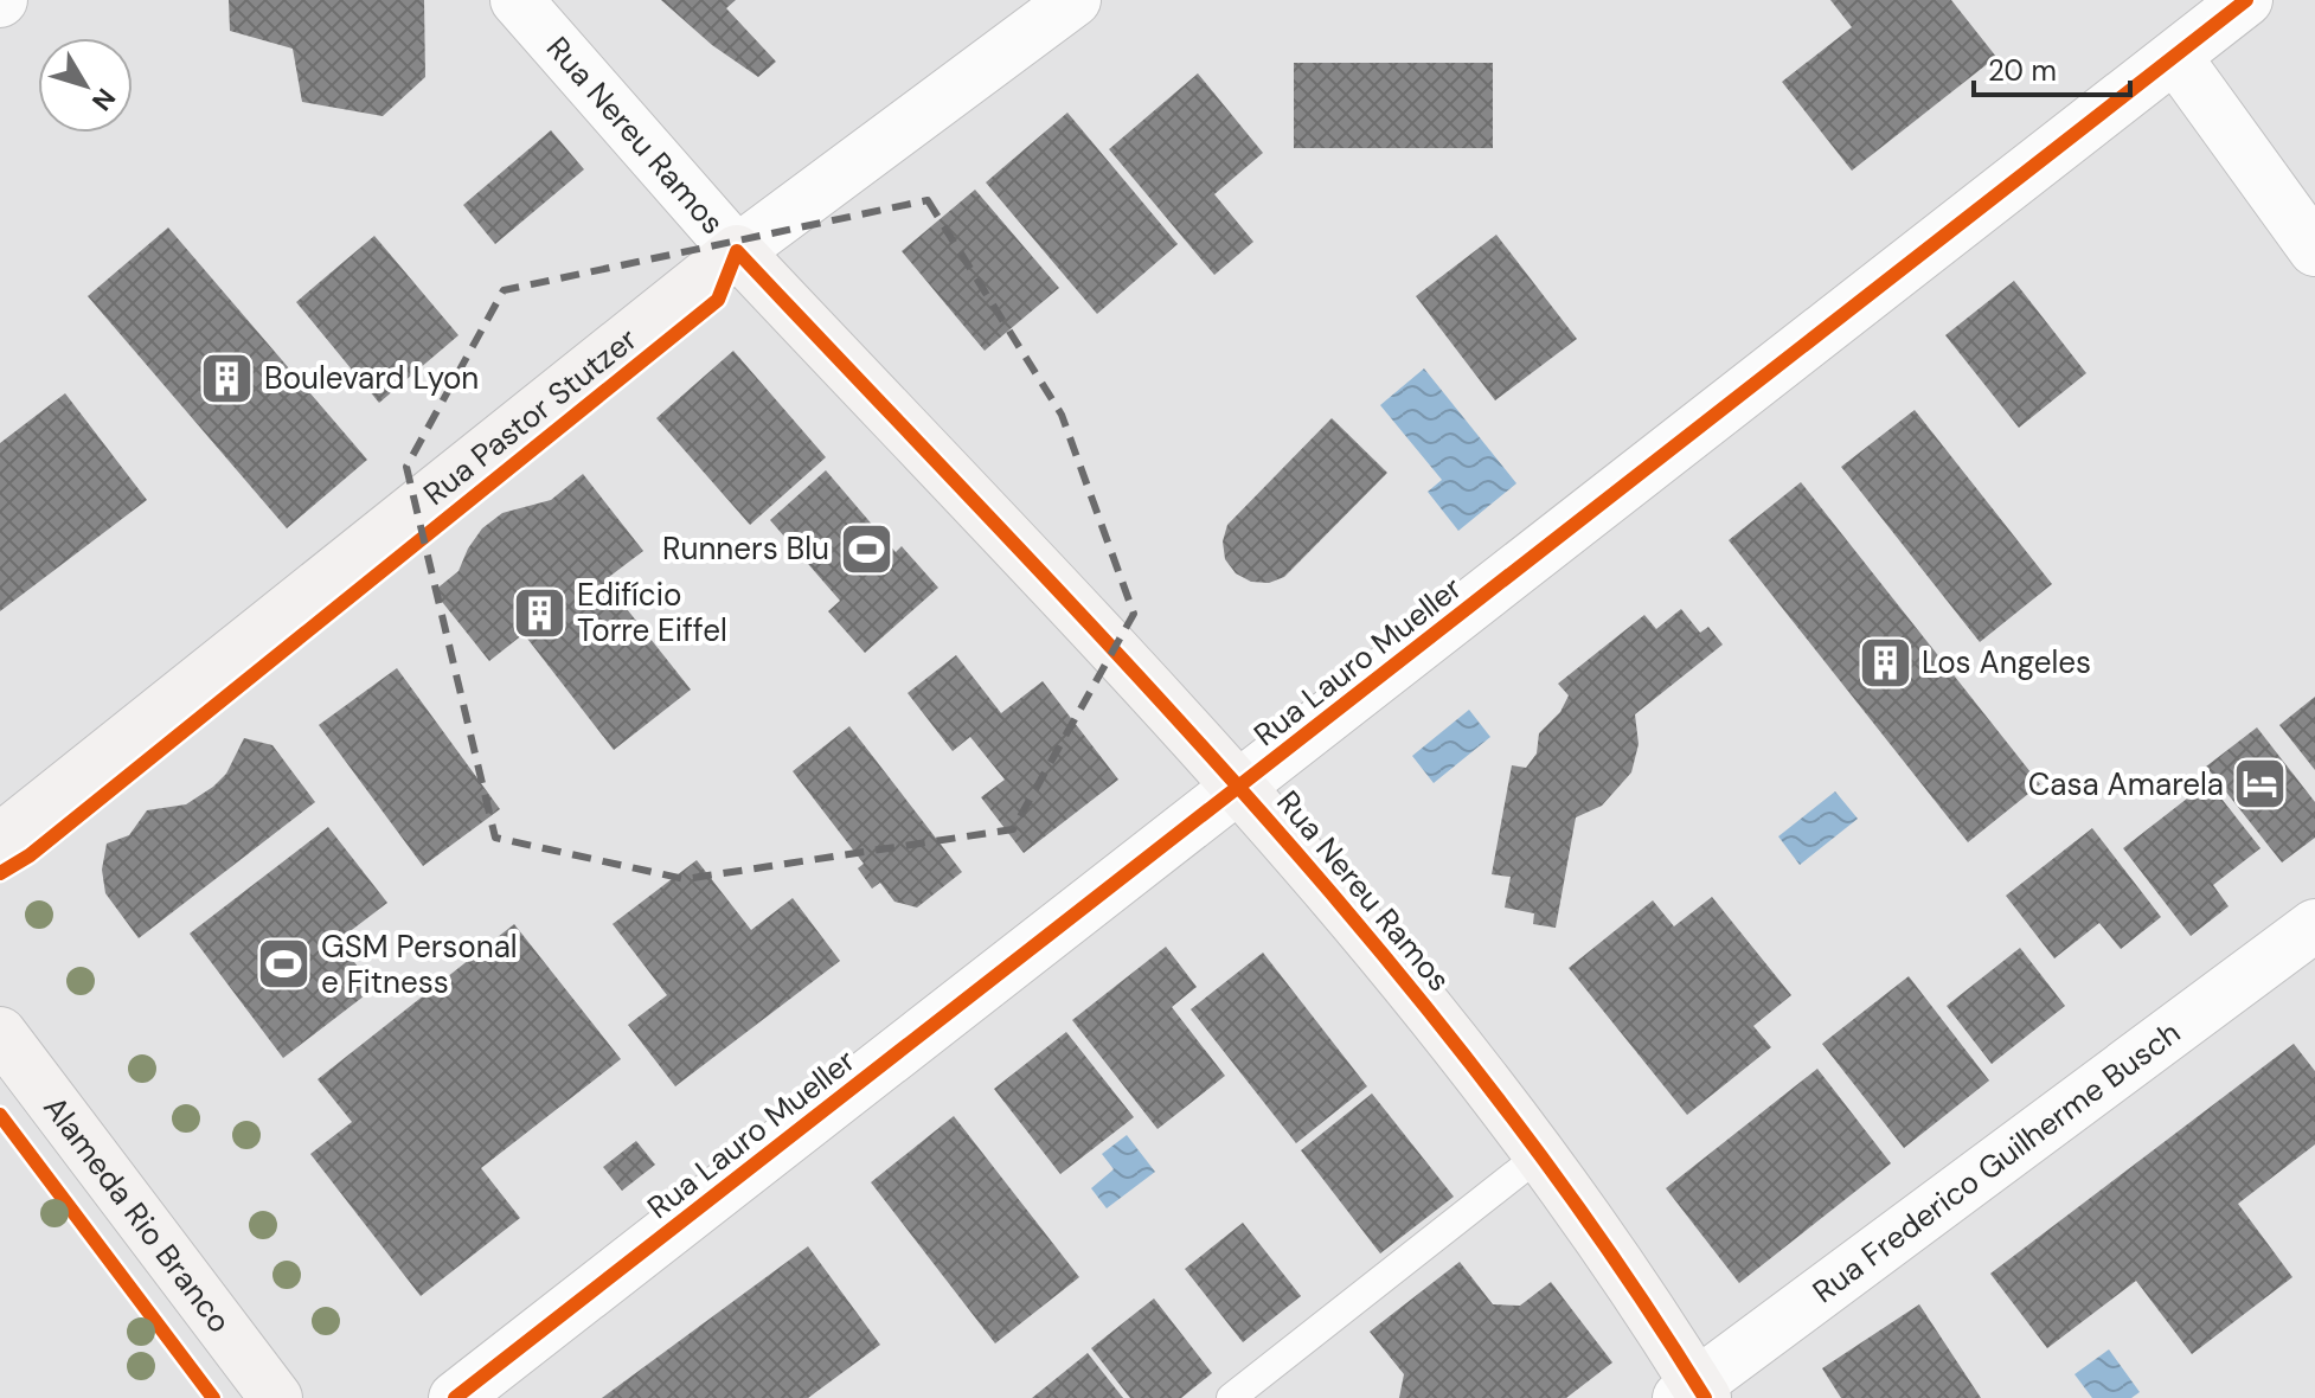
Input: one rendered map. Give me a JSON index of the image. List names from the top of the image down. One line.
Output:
{"streets":{"main road":["Rua Nereu Ramos","Rua Pastor Stutzer","Alameda Rio Branco"],"street":["Rua Lauro Mueller","Rua Frederico Guilherme Busch"]},"crossings":[["Rua Nereu Ramos","Rua Pastor Stutzer"],["Rua Nereu Ramos","Rua Lauro Mueller"],["Rua Nereu Ramos","Rua Frederico Guilherme Busch"]],"places":{"building":["Boulevard Lyon","Edifício Torre Eiffel","Los Angeles"],"sports":["Runners Blu","GSM Personal e Fitness"],"hotel":["Casa Amarela"]},"scale_bar":"20 m","north":"bottom right"}
